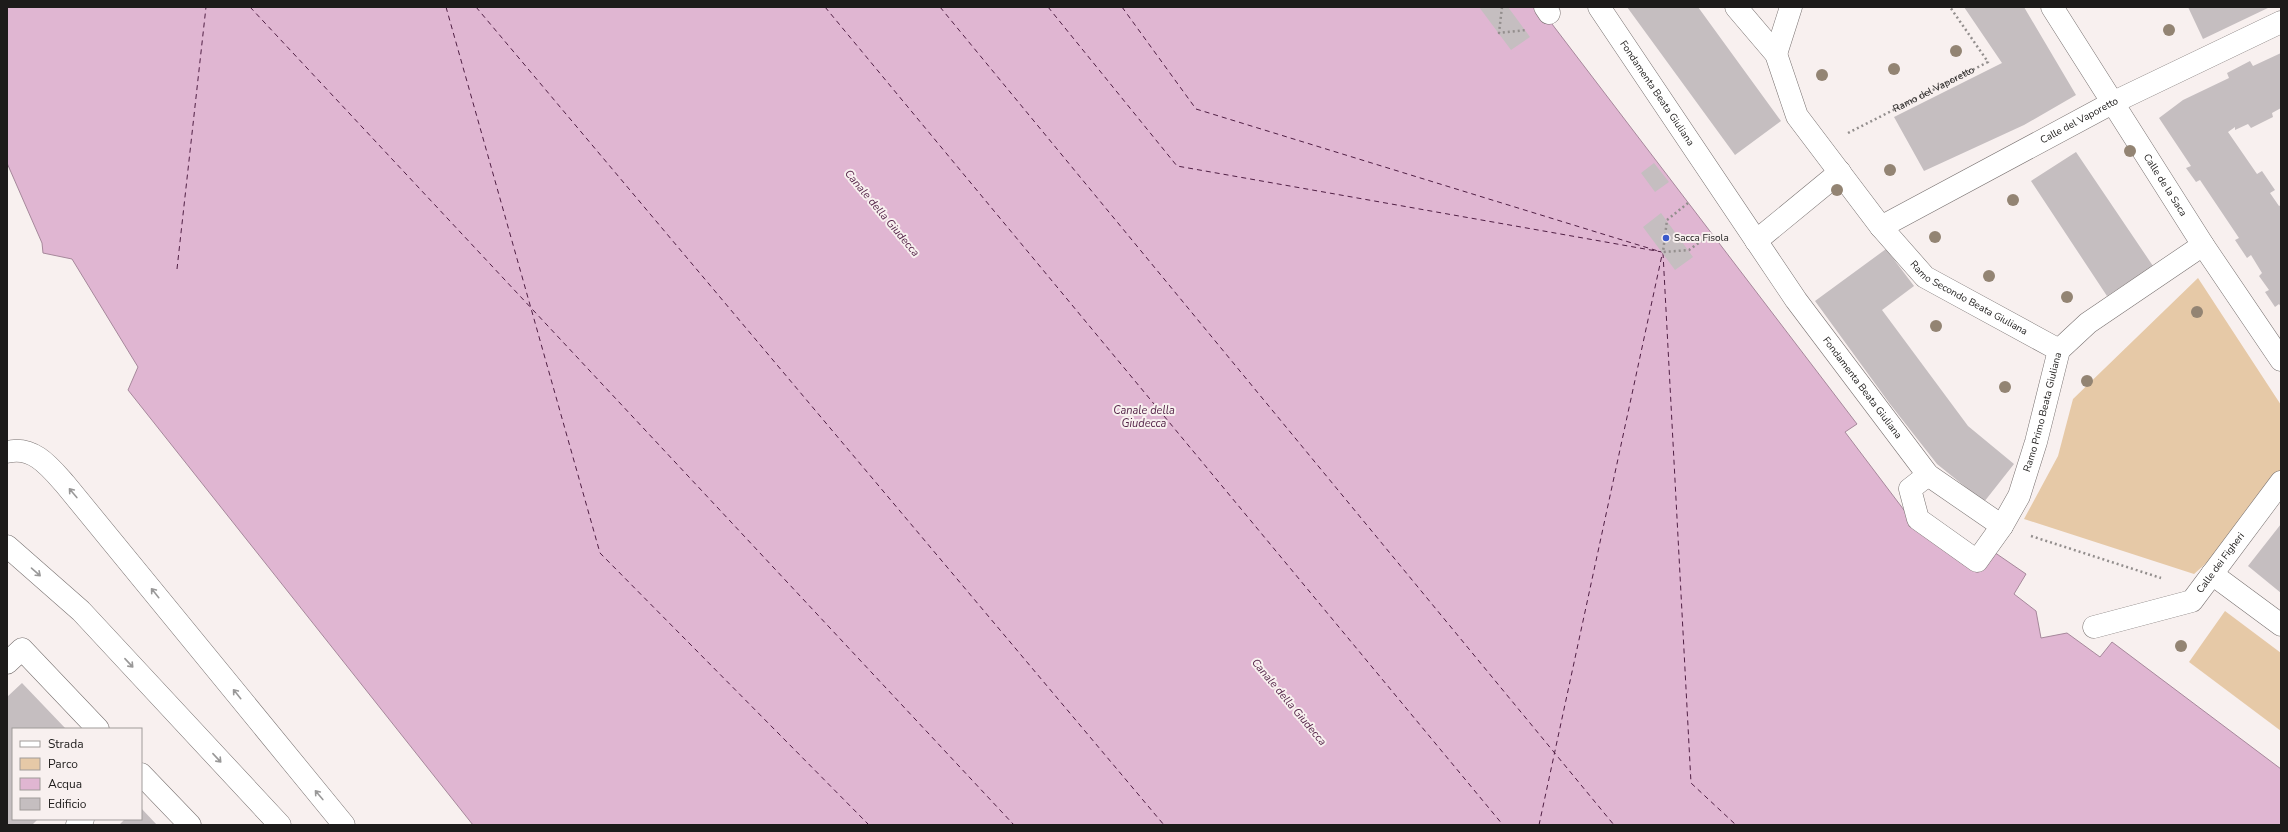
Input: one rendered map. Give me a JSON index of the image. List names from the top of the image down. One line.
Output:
{"streets":{"street":["Fondamenta Beata Giuliana","Calle del Vaporetto","Calle de la Saca","Ramo Secondo Beata Giuliana","Ramo Primo Beata Giuliana","Calle dei Figheri"],"path":["Ramo del Vaporetto"]},"crossings":[["Fondamenta Beata Giuliana","Ramo Primo Beata Giuliana"],["Calle del Vaporetto","Calle de la Saca"],["Calle del Vaporetto","Ramo Secondo Beata Giuliana"],["Calle de la Saca","Ramo Primo Beata Giuliana"],["Ramo Secondo Beata Giuliana","Ramo Primo Beata Giuliana"]],"water":["Canale della Giudecca"],"places":["Sacca Fisola"],"legend":["Strada","Parco","Acqua","Edificio"]}
